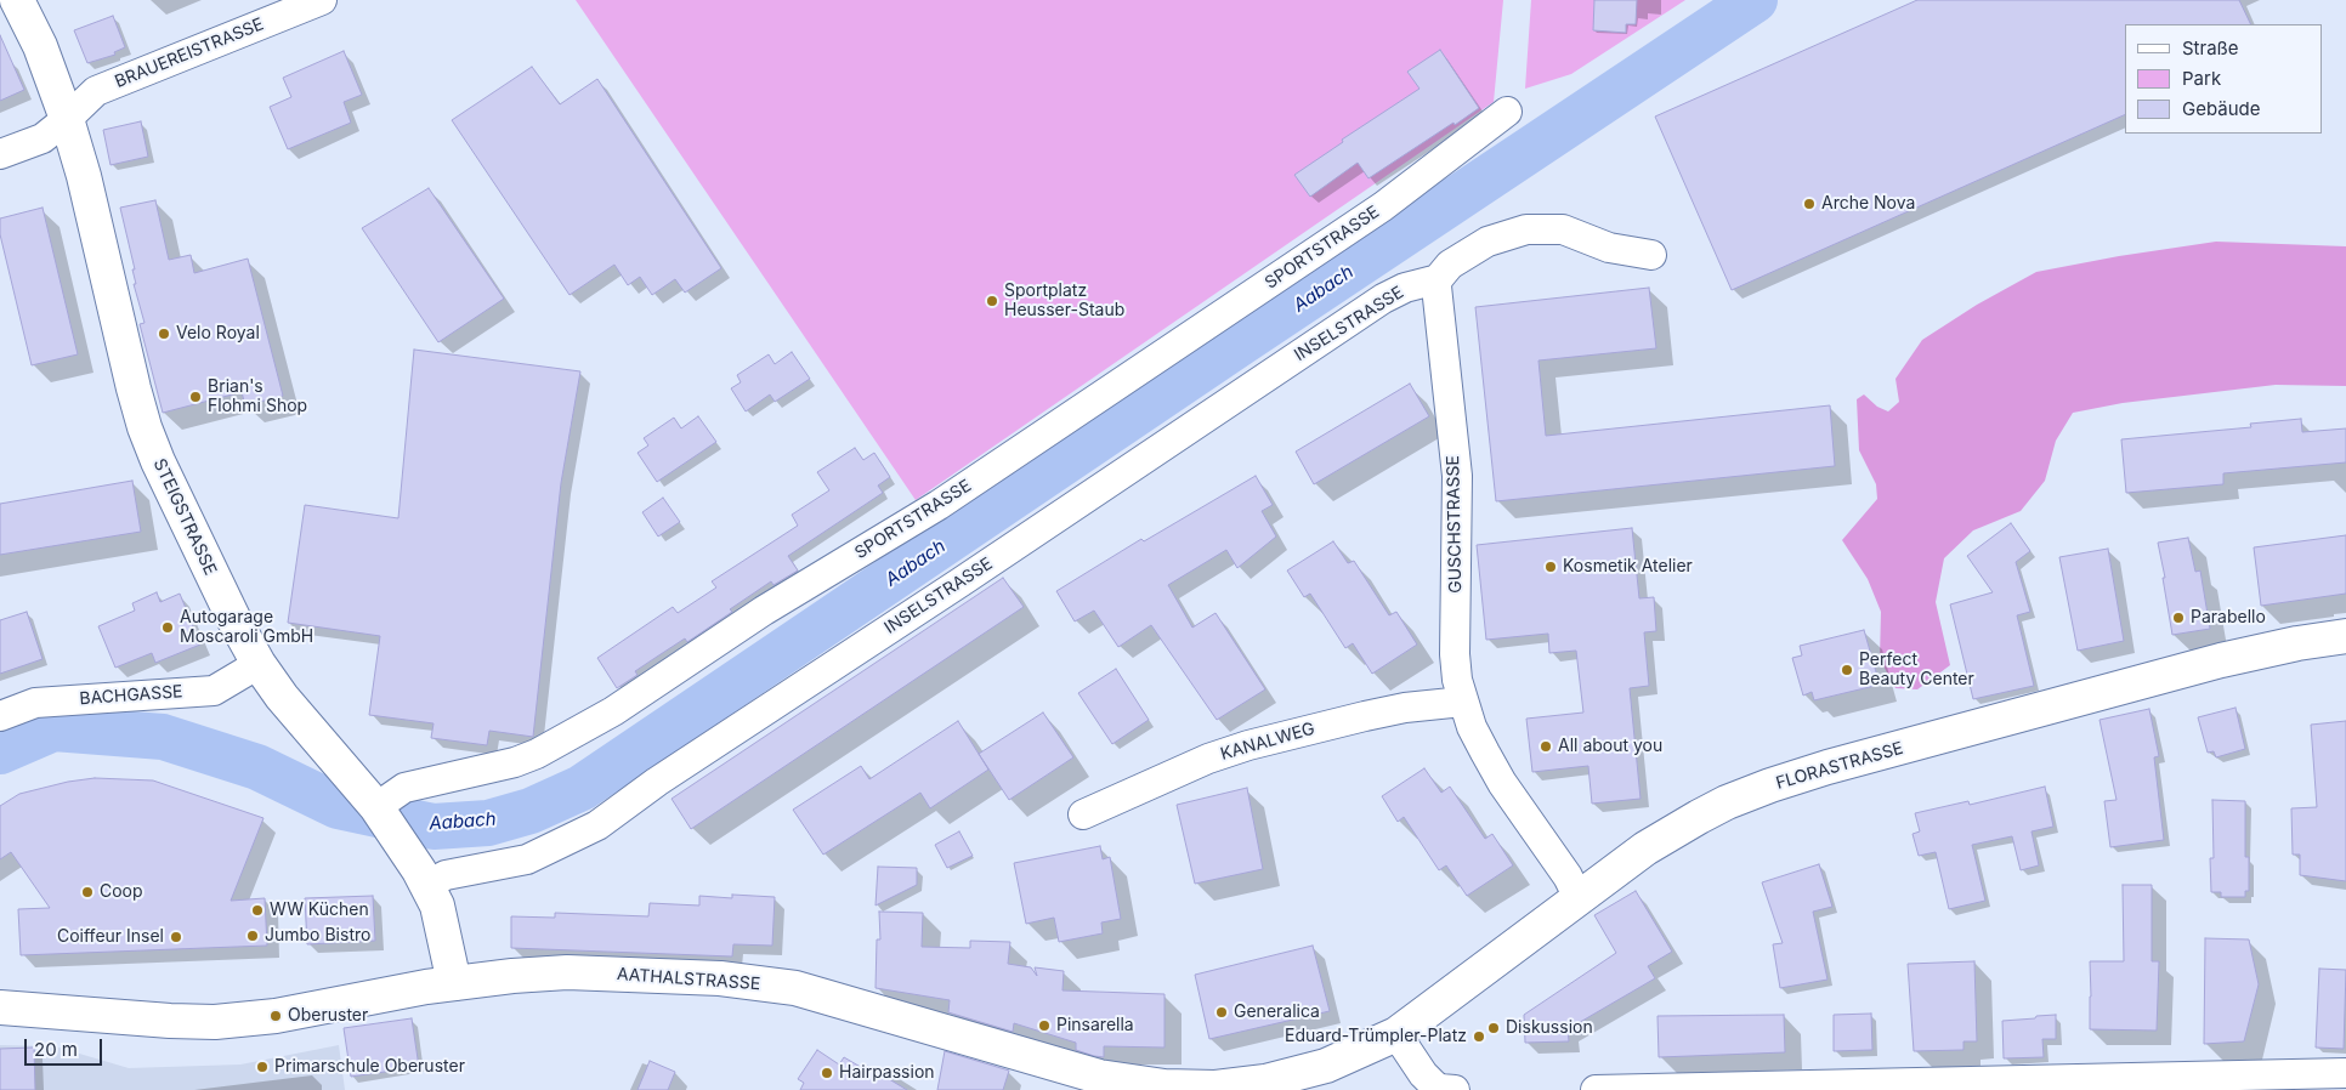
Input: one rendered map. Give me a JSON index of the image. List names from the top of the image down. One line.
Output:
{"streets":{"main road":["STEIGSTRASSE","FLORASTRASSE","AATHALSTRASSE"],"street":["BRAUEREISTRASSE","SPORTSTRASSE","INSELSTRASSE","GUSCHSTRASSE","BACHGASSE","KANALWEG"]},"crossings":[["BRAUEREISTRASSE","STEIGSTRASSE"],["SPORTSTRASSE","STEIGSTRASSE"],["INSELSTRASSE","STEIGSTRASSE"],["INSELSTRASSE","GUSCHSTRASSE"],["STEIGSTRASSE","BACHGASSE"],["STEIGSTRASSE","AATHALSTRASSE"],["GUSCHSTRASSE","KANALWEG"],["GUSCHSTRASSE","FLORASTRASSE"],["FLORASTRASSE","AATHALSTRASSE"]],"water":["Aabach"],"places":["Arche Nova","Sportplatz Heusser-Staub","Velo Royal","Brian's Flohmi Shop","Kosmetik Atelier","Parabello","Autogarage Moscaroli GmbH","Perfect Beauty Center","All about you","Coop","WW Küchen","Jumbo Bistro","Coiffeur Insel","Generalica","Oberuster","Pinsarella","Diskussion","Eduard-Trümpler-Platz","Primarschule Oberuster","Hairpassion"],"legend":["Straße","Park","Gebäude"],"scale_bar":"20 m"}
